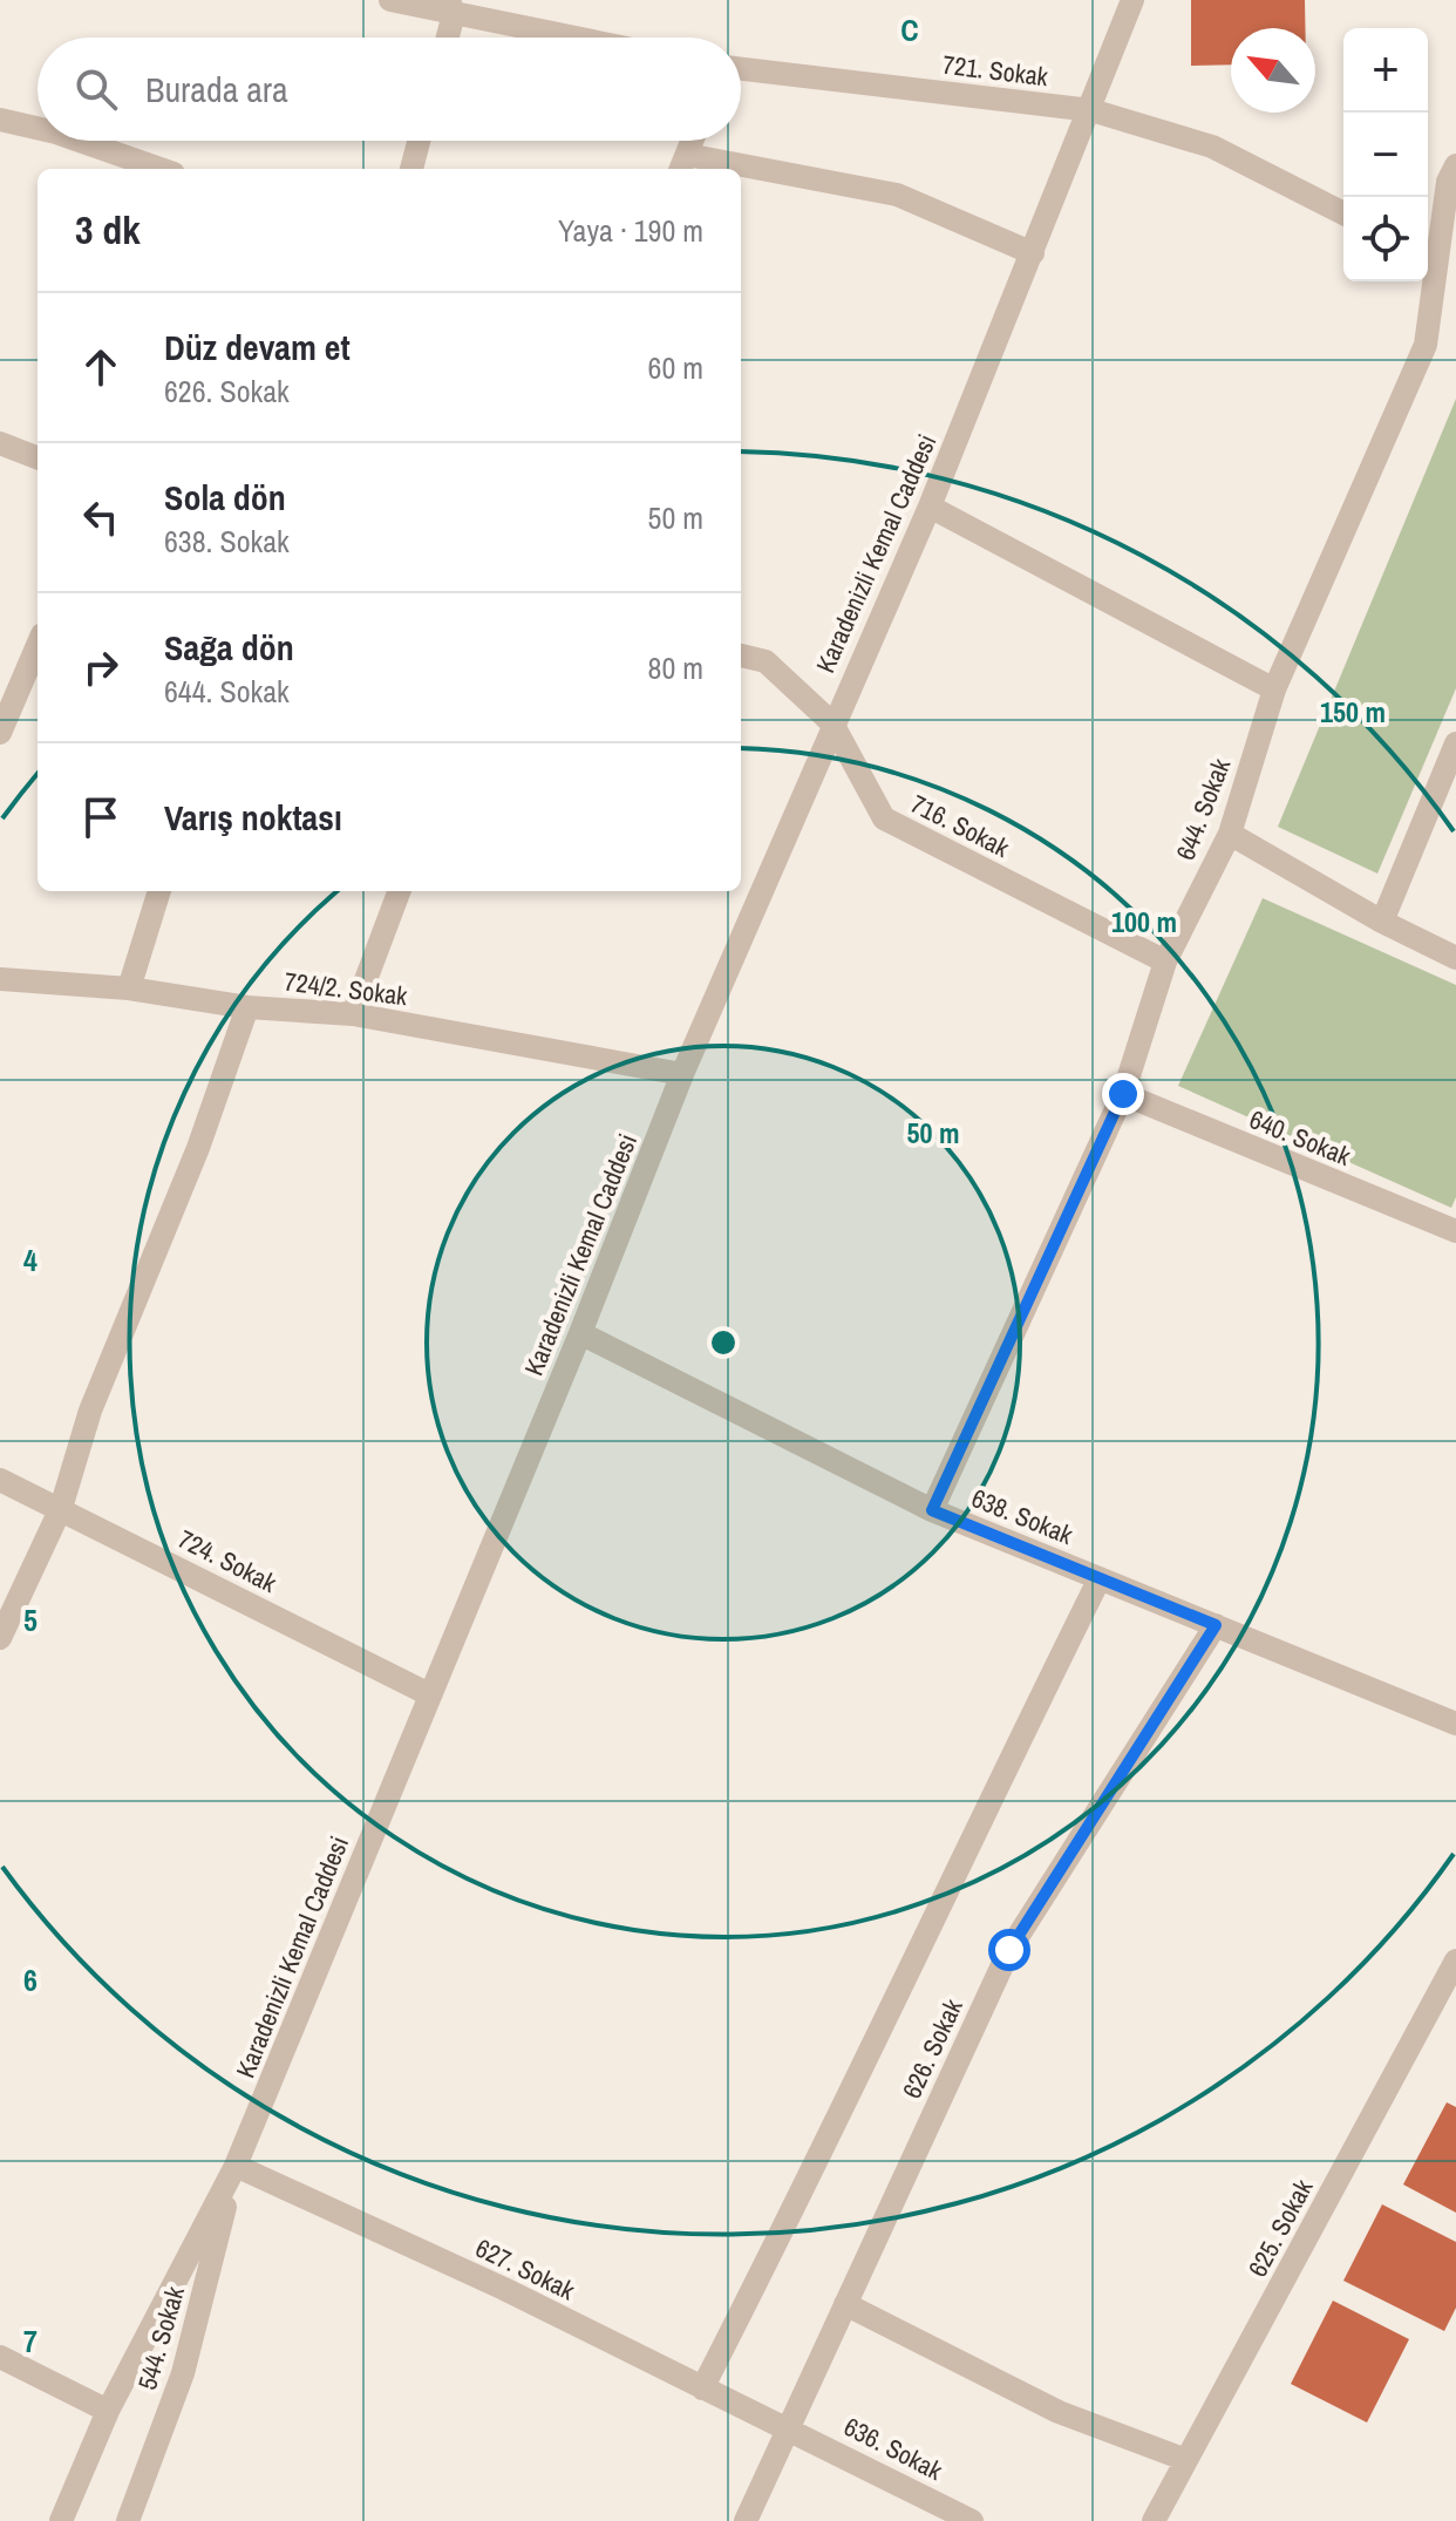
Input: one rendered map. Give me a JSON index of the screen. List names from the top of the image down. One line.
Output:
{"streets":{"street":["721. Sokak","Karadenizli Kemal Caddesi","644. Sokak","716. Sokak","724/2. Sokak","640. Sokak","638. Sokak","724. Sokak","626. Sokak","625. Sokak","627. Sokak","544. Sokak","636. Sokak"]},"crossings":[["721. Sokak","Karadenizli Kemal Caddesi"],["Karadenizli Kemal Caddesi","716. Sokak"],["Karadenizli Kemal Caddesi","724/2. Sokak"],["Karadenizli Kemal Caddesi","638. Sokak"],["Karadenizli Kemal Caddesi","724. Sokak"],["Karadenizli Kemal Caddesi","627. Sokak"],["Karadenizli Kemal Caddesi","544. Sokak"],["644. Sokak","716. Sokak"],["644. Sokak","640. Sokak"],["644. Sokak","638. Sokak"],["638. Sokak","626. Sokak"],["626. Sokak","627. Sokak"],["626. Sokak","636. Sokak"],["627. Sokak","544. Sokak"],["627. Sokak","636. Sokak"]],"north":"top left","page":{"map_buttons":["+","−"],"search":"Burada ara","heading":["3 dk","Yaya · 190 m"],"list":[["Düz devam et","626. Sokak","60 m"],["Sola dön","638. Sokak","50 m"],["Sağa dön","644. Sokak","80 m"],"Varış noktası"]},"grid":{"columns":["C"],"rows":["4","5","6","7"]},"rings":["150 m","100 m","50 m"]}
